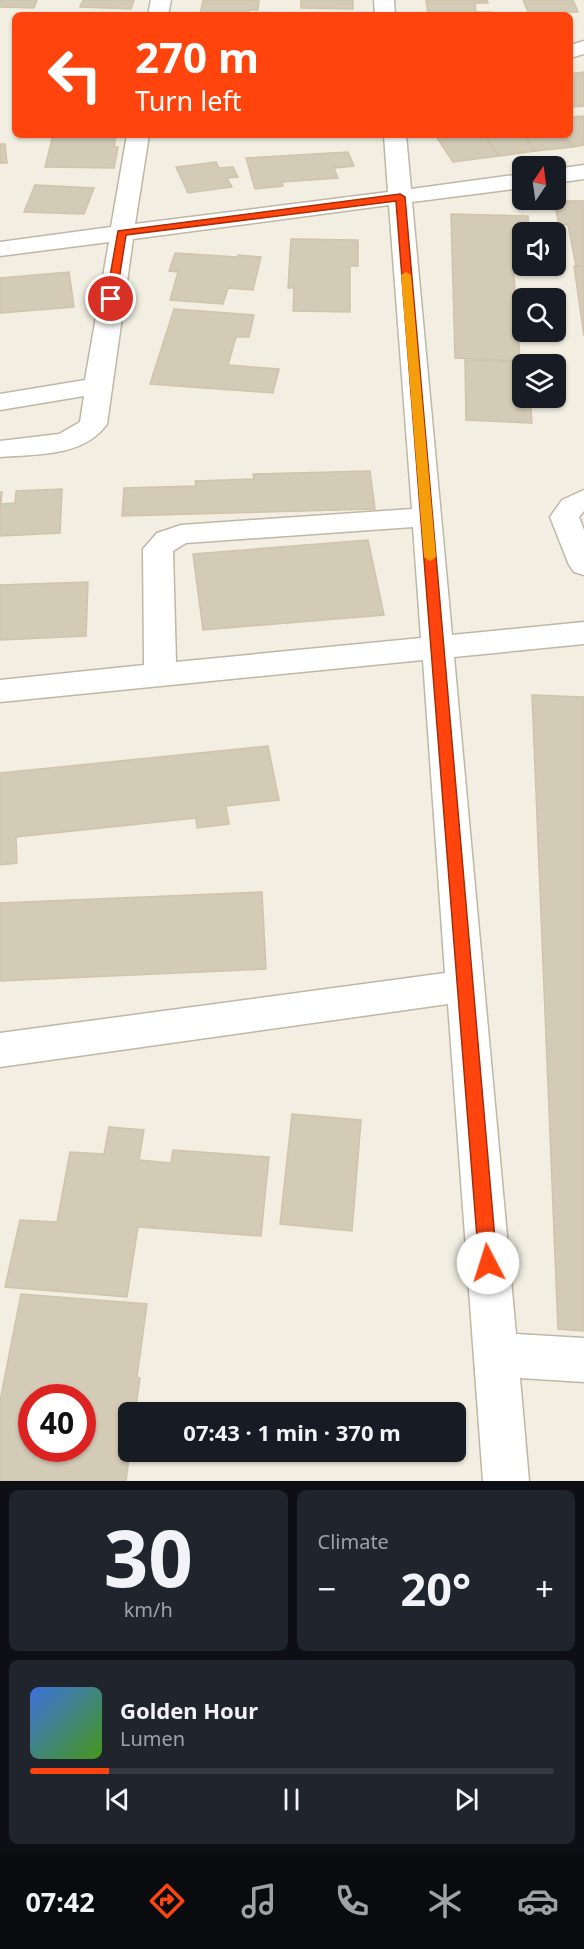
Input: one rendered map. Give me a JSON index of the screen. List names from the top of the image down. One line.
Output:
{"north":"top","page":{"turn":["270 m","Turn left"],"limit":"40","trip":"07:43 · 1 min · 370 m","tile":[["30","km/h"],"Climate"],"heat":["−","20°","+"],"song":["Golden Hour","Lumen"],"tabs":"07:42"}}
